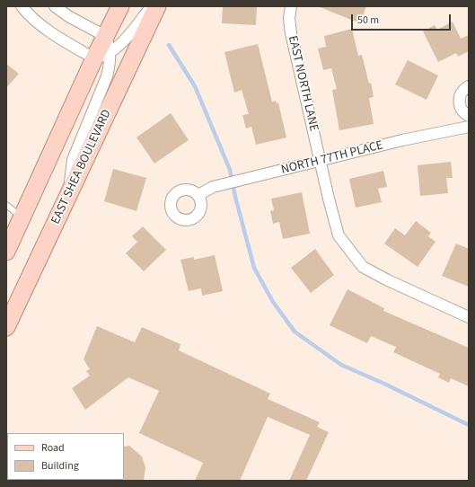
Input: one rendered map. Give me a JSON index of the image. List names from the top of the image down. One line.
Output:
{"streets":{"main road":["EAST SHEA BOULEVARD"],"street":["EAST NORTH LANE","NORTH 77TH PLACE"]},"crossings":[["EAST NORTH LANE","NORTH 77TH PLACE"]],"legend":["Road","Building"],"scale_bar":"50 m"}
